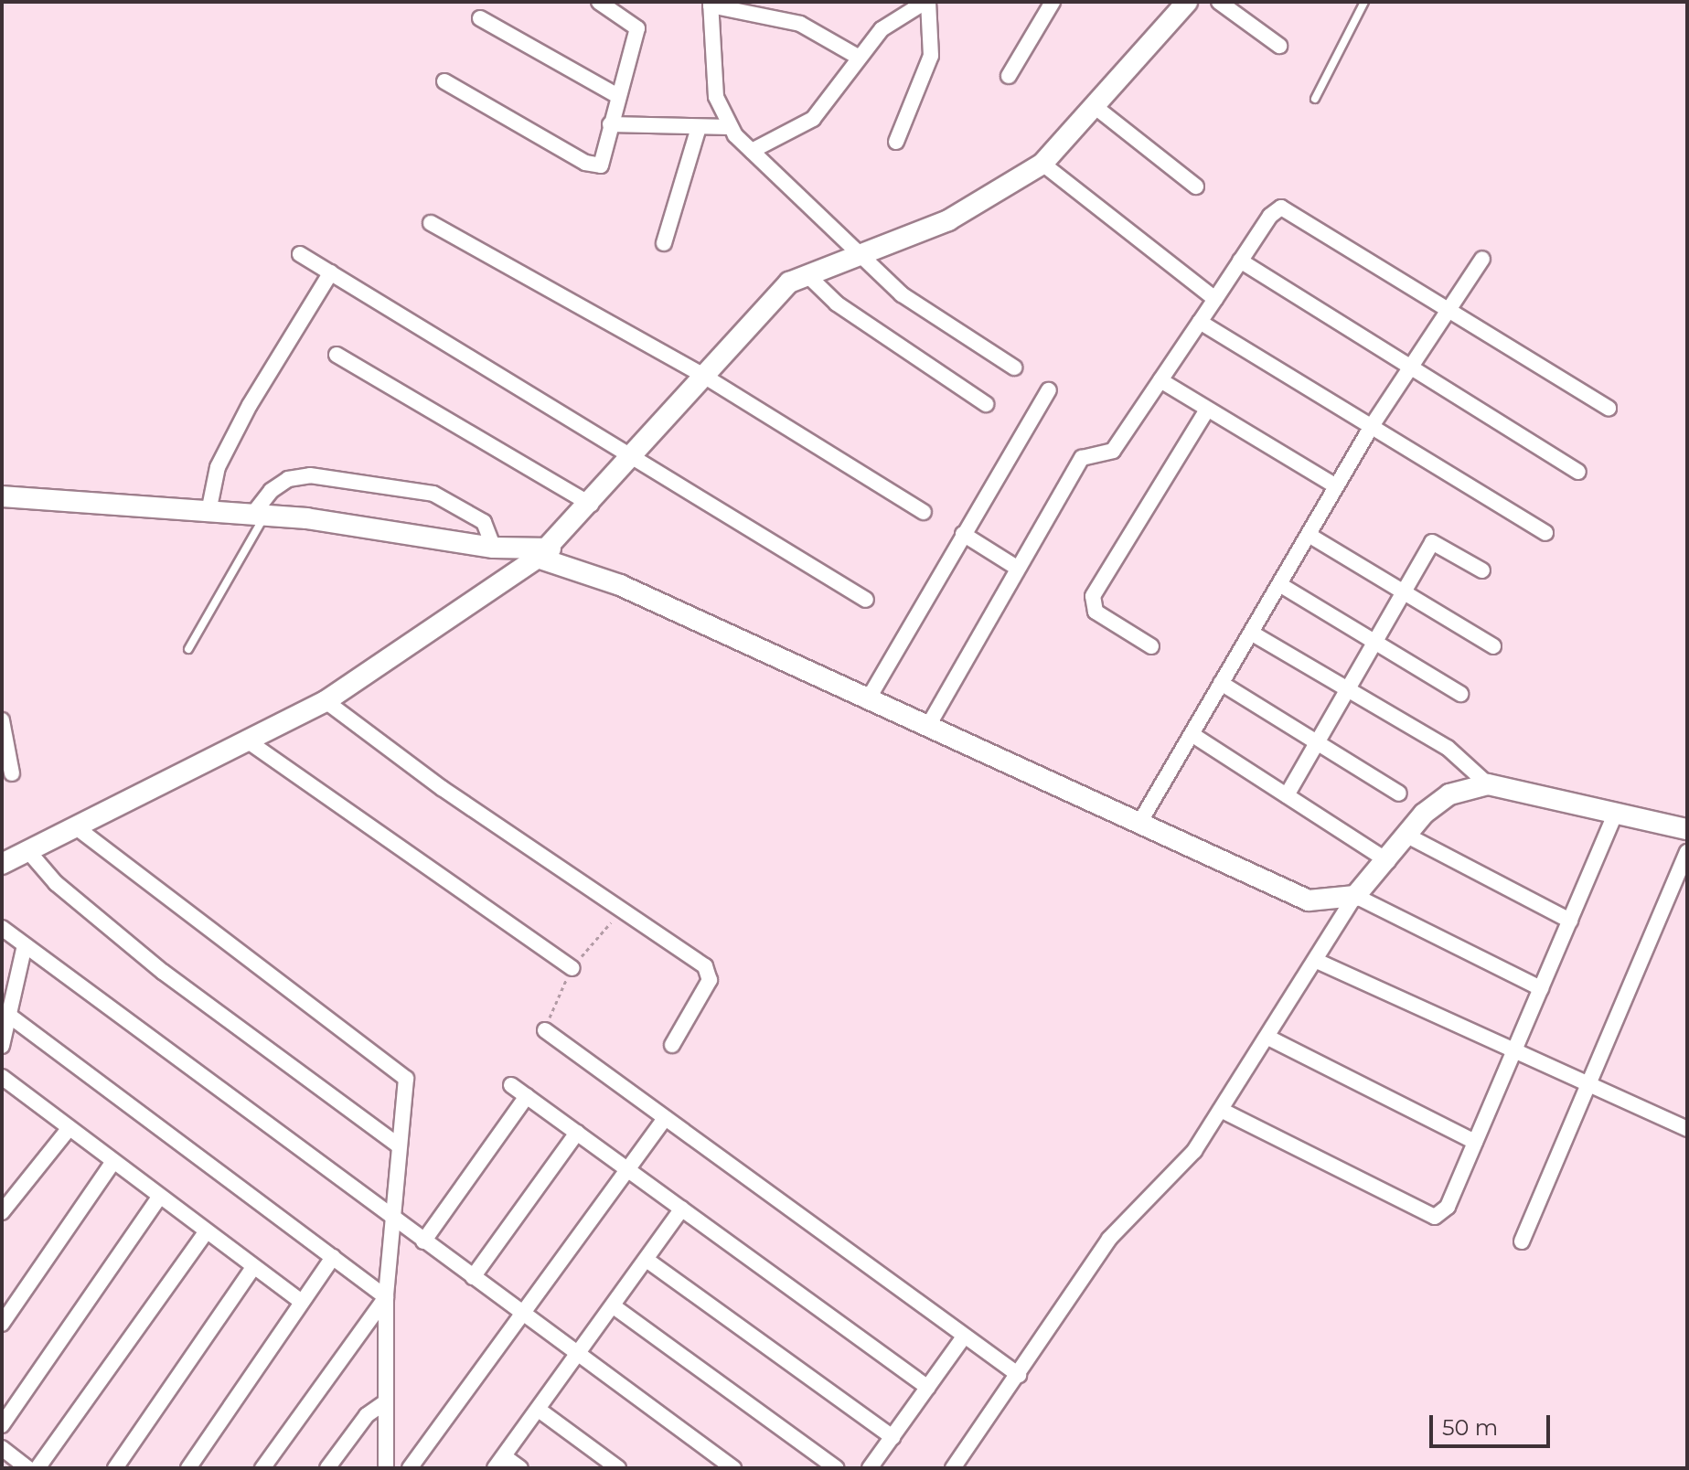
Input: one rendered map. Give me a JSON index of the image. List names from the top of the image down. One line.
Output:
{"scale_bar":"50 m"}
